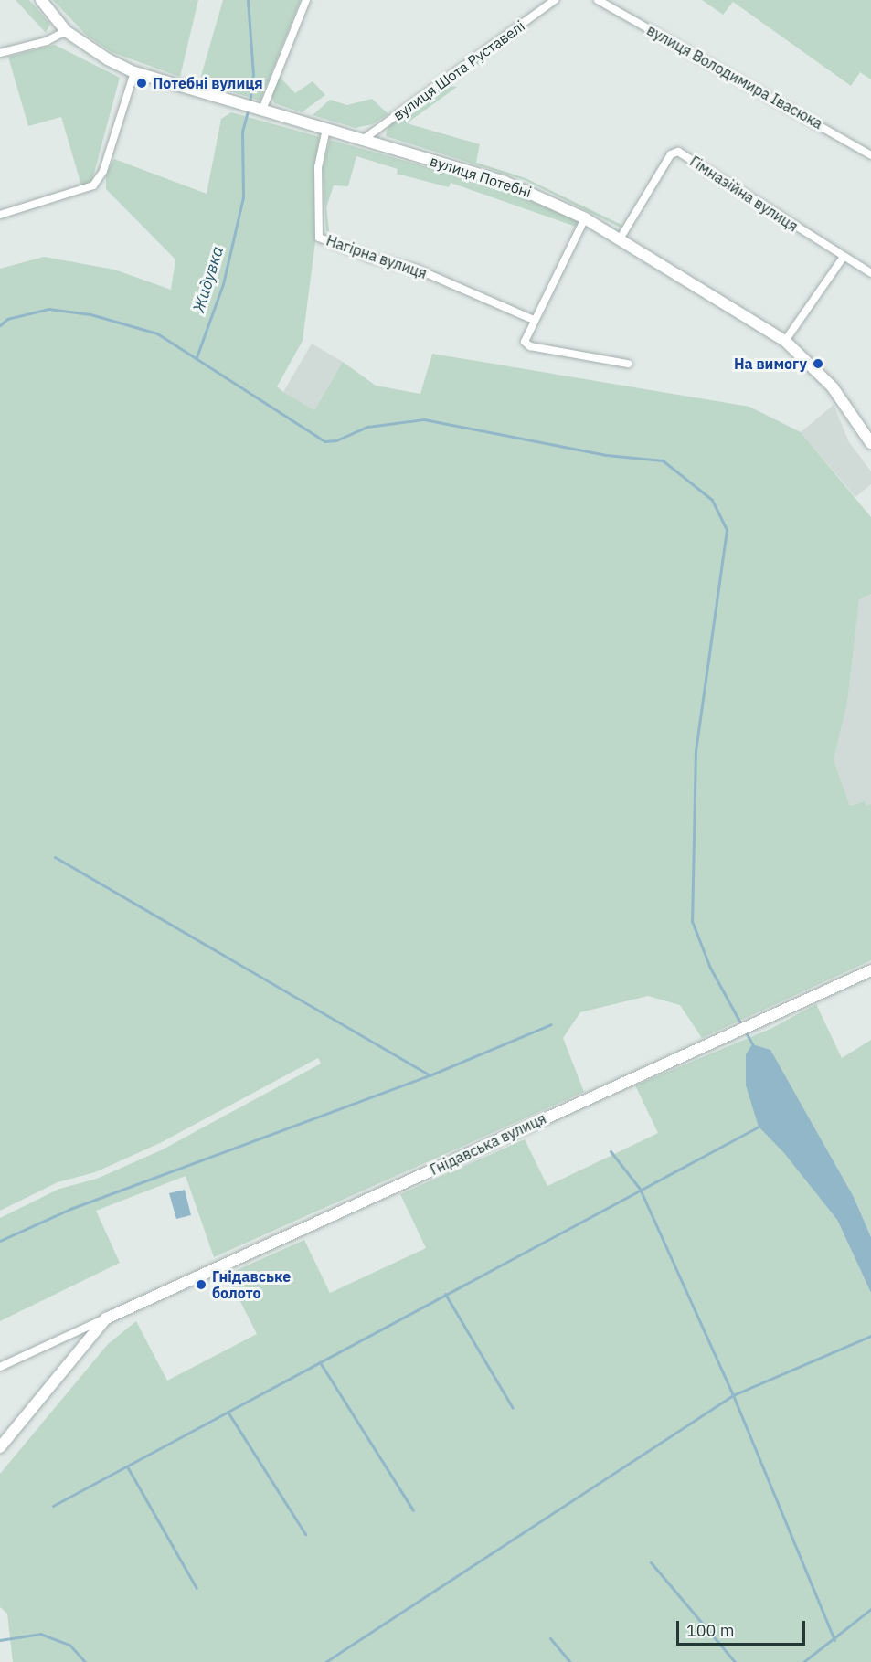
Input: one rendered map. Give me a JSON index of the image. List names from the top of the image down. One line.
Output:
{"streets":{"main road":["вулиця Потебні","Гнідавська вулиця"],"street":["вулиця Шота Руставелі","вулиця Володимира Івасюка","Гімназійна вулиця","Нагірна вулиця"]},"crossings":[["вулиця Шота Руставелі","вулиця Потебні"],["вулиця Потебні","Гімназійна вулиця"],["вулиця Потебні","Нагірна вулиця"]],"water":["Жидувка"],"places":["Потебні вулиця","На вимогу","Гнідавське болото"],"scale_bar":"100 m"}
